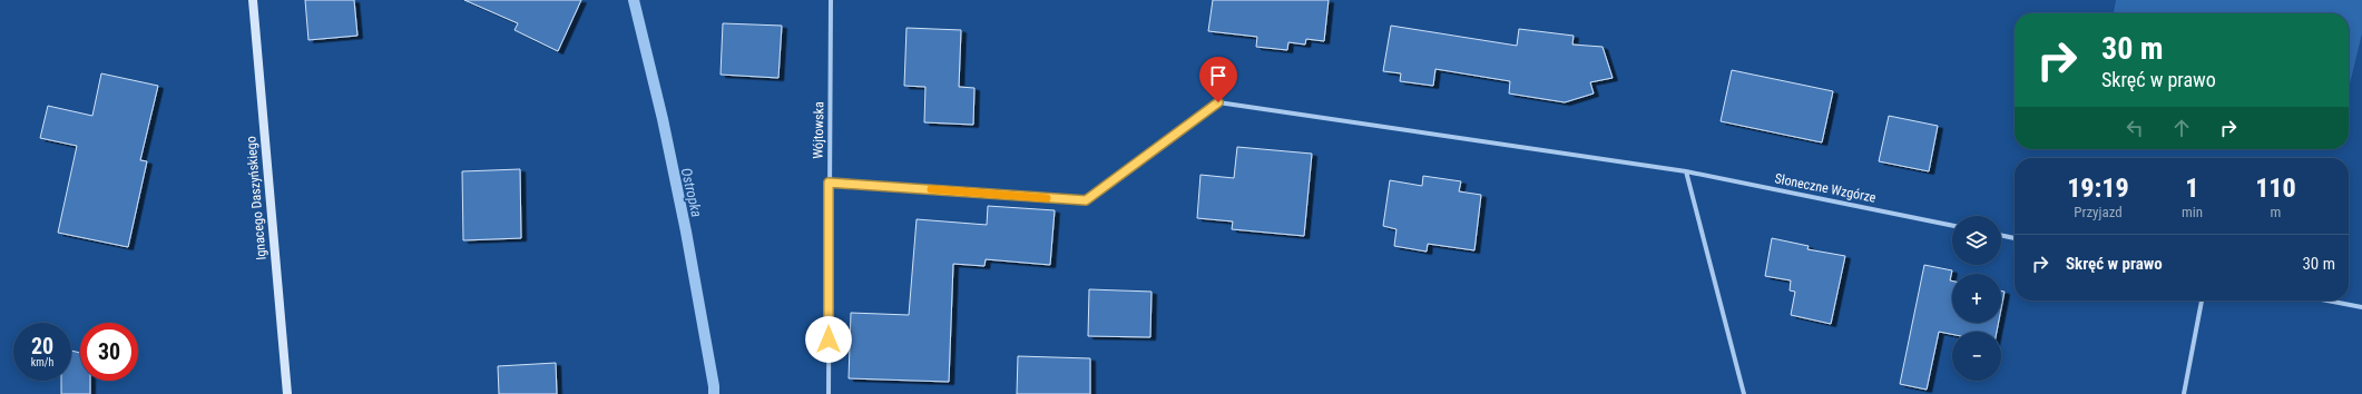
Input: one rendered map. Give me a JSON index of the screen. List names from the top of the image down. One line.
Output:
{"streets":{"main road":["Ignacego Daszyńskiego"],"street":["Wójtowska","Słoneczne Wzgórze"]},"crossings":[["Wójtowska","Słoneczne Wzgórze"]],"water":["Ostropka"],"page":{"turn":["30 m","Skręć w prawo"],"eta":["19:19","Przyjazd","1","min","110","m"],"map_buttons":["+","−"],"list":[{"name":"Skręć w prawo","value":"30 m"}],"speed":"20 km/h","limit":"30"}}
